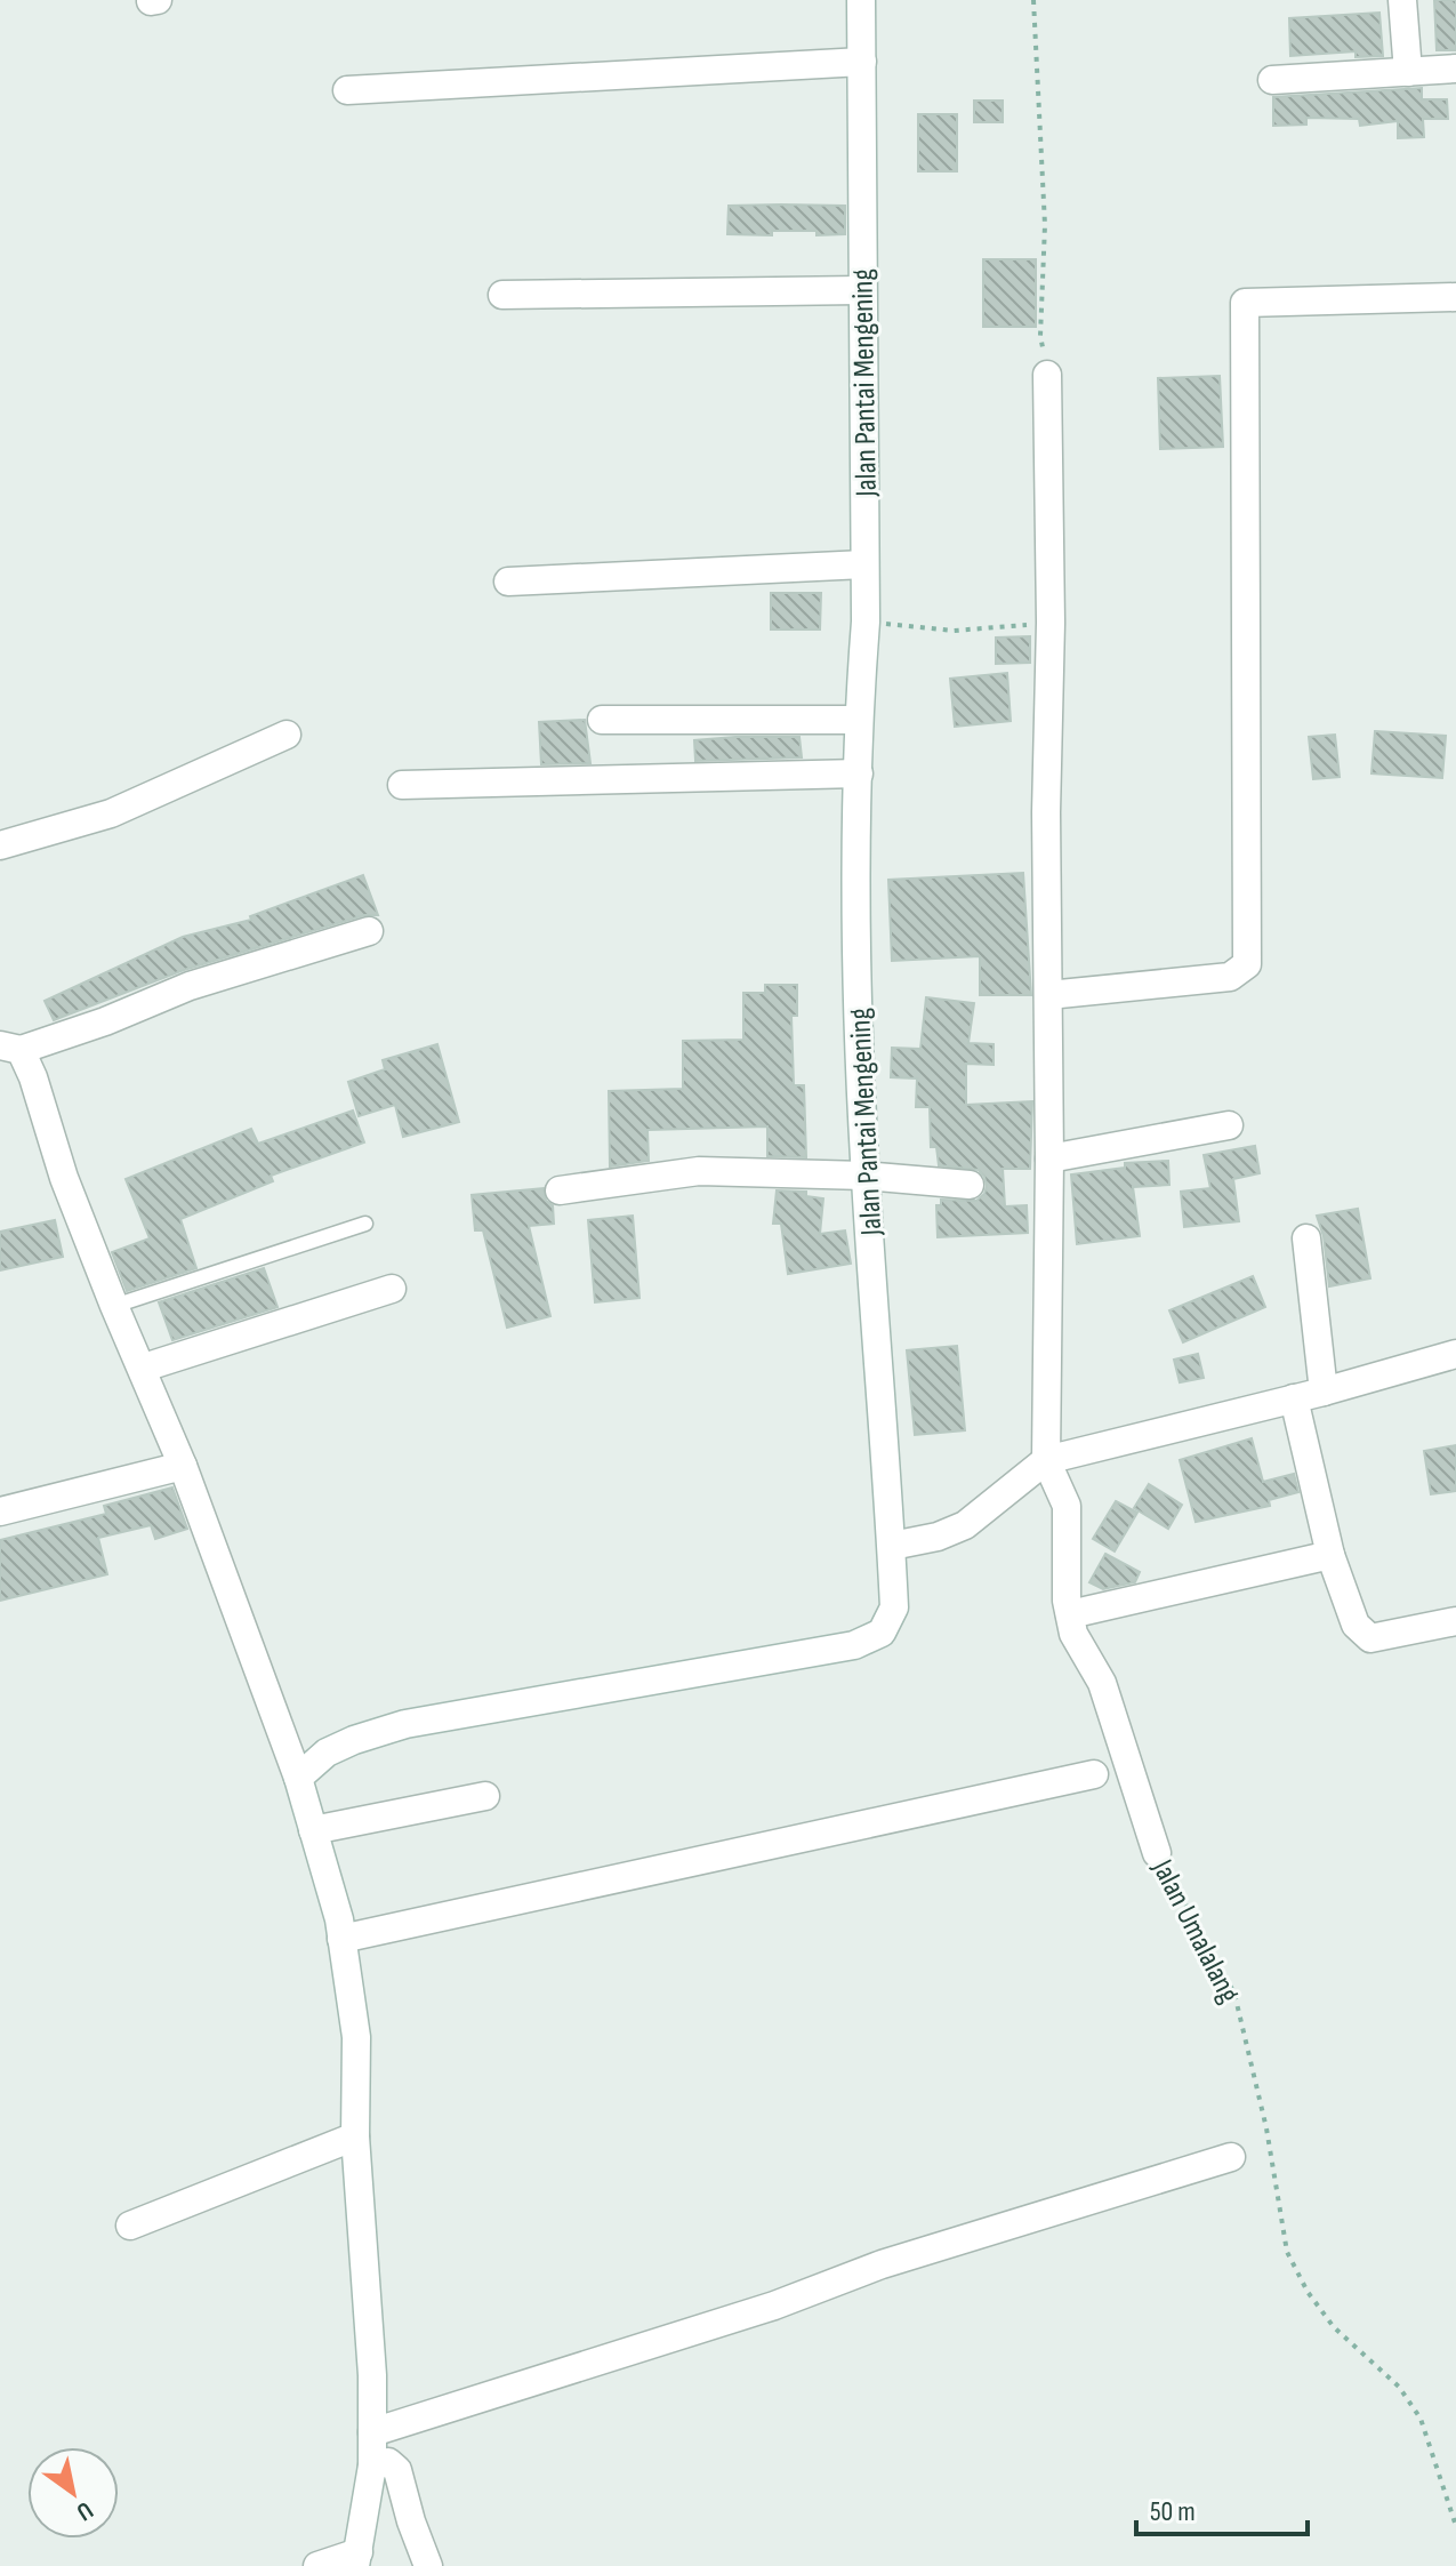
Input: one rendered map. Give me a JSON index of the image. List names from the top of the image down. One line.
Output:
{"streets":{"street":["Jalan Pantai Mengening","Jalan Umalalang"]},"scale_bar":"50 m","north":"bottom right"}
